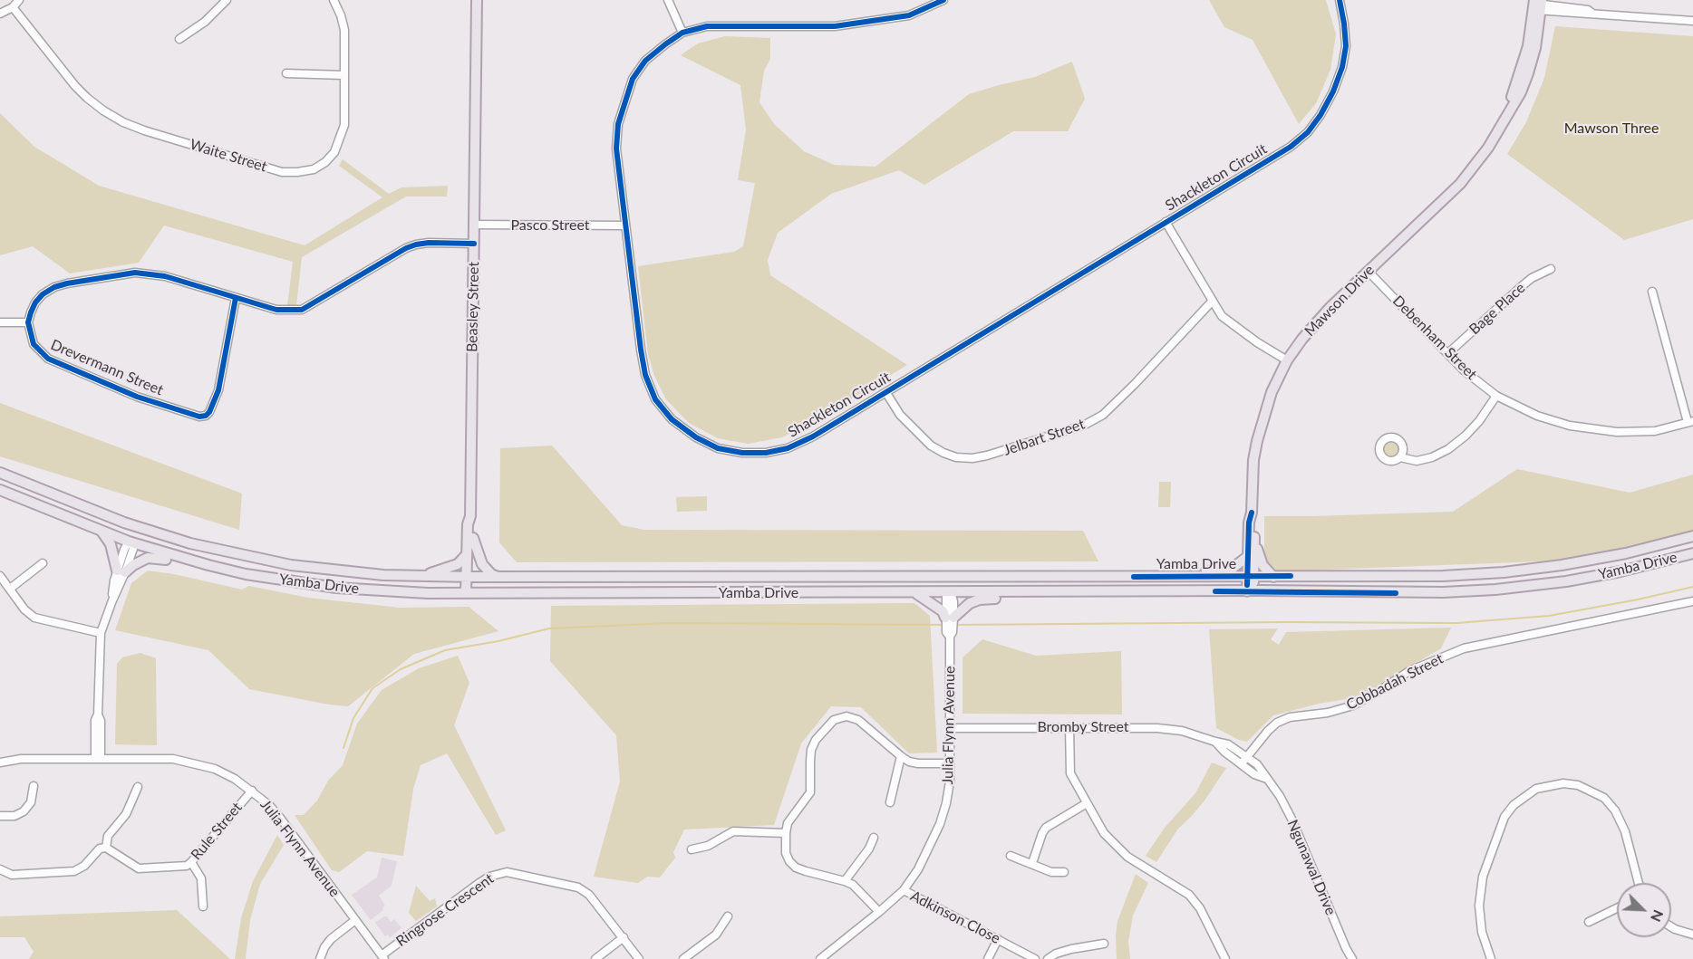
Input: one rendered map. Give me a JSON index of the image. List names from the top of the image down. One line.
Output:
{"streets":{"main road":["Mawson Drive","Beasley Street","Yamba Drive"],"street":["Waite Street","Shackleton Circuit","Pasco Street","Bage Place","Debenham Street","Drevermann Street","Jelbart Street","Cobbadah Street","Julia Flynn Avenue","Bromby Street","Rule Street","Ngunawal Drive","Ringrose Crescent","Adkinson Close"]},"crossings":[["Shackleton Circuit","Pasco Street"],["Shackleton Circuit","Jelbart Street"],["Pasco Street","Beasley Street"],["Mawson Drive","Debenham Street"],["Mawson Drive","Yamba Drive"],["Beasley Street","Yamba Drive"],["Bage Place","Debenham Street"],["Yamba Drive","Julia Flynn Avenue"],["Cobbadah Street","Bromby Street"],["Cobbadah Street","Ngunawal Drive"],["Julia Flynn Avenue","Bromby Street"],["Julia Flynn Avenue","Rule Street"],["Julia Flynn Avenue","Ringrose Crescent"],["Julia Flynn Avenue","Adkinson Close"],["Bromby Street","Ngunawal Drive"]],"parks":["Mawson Three"],"north":"bottom right"}
